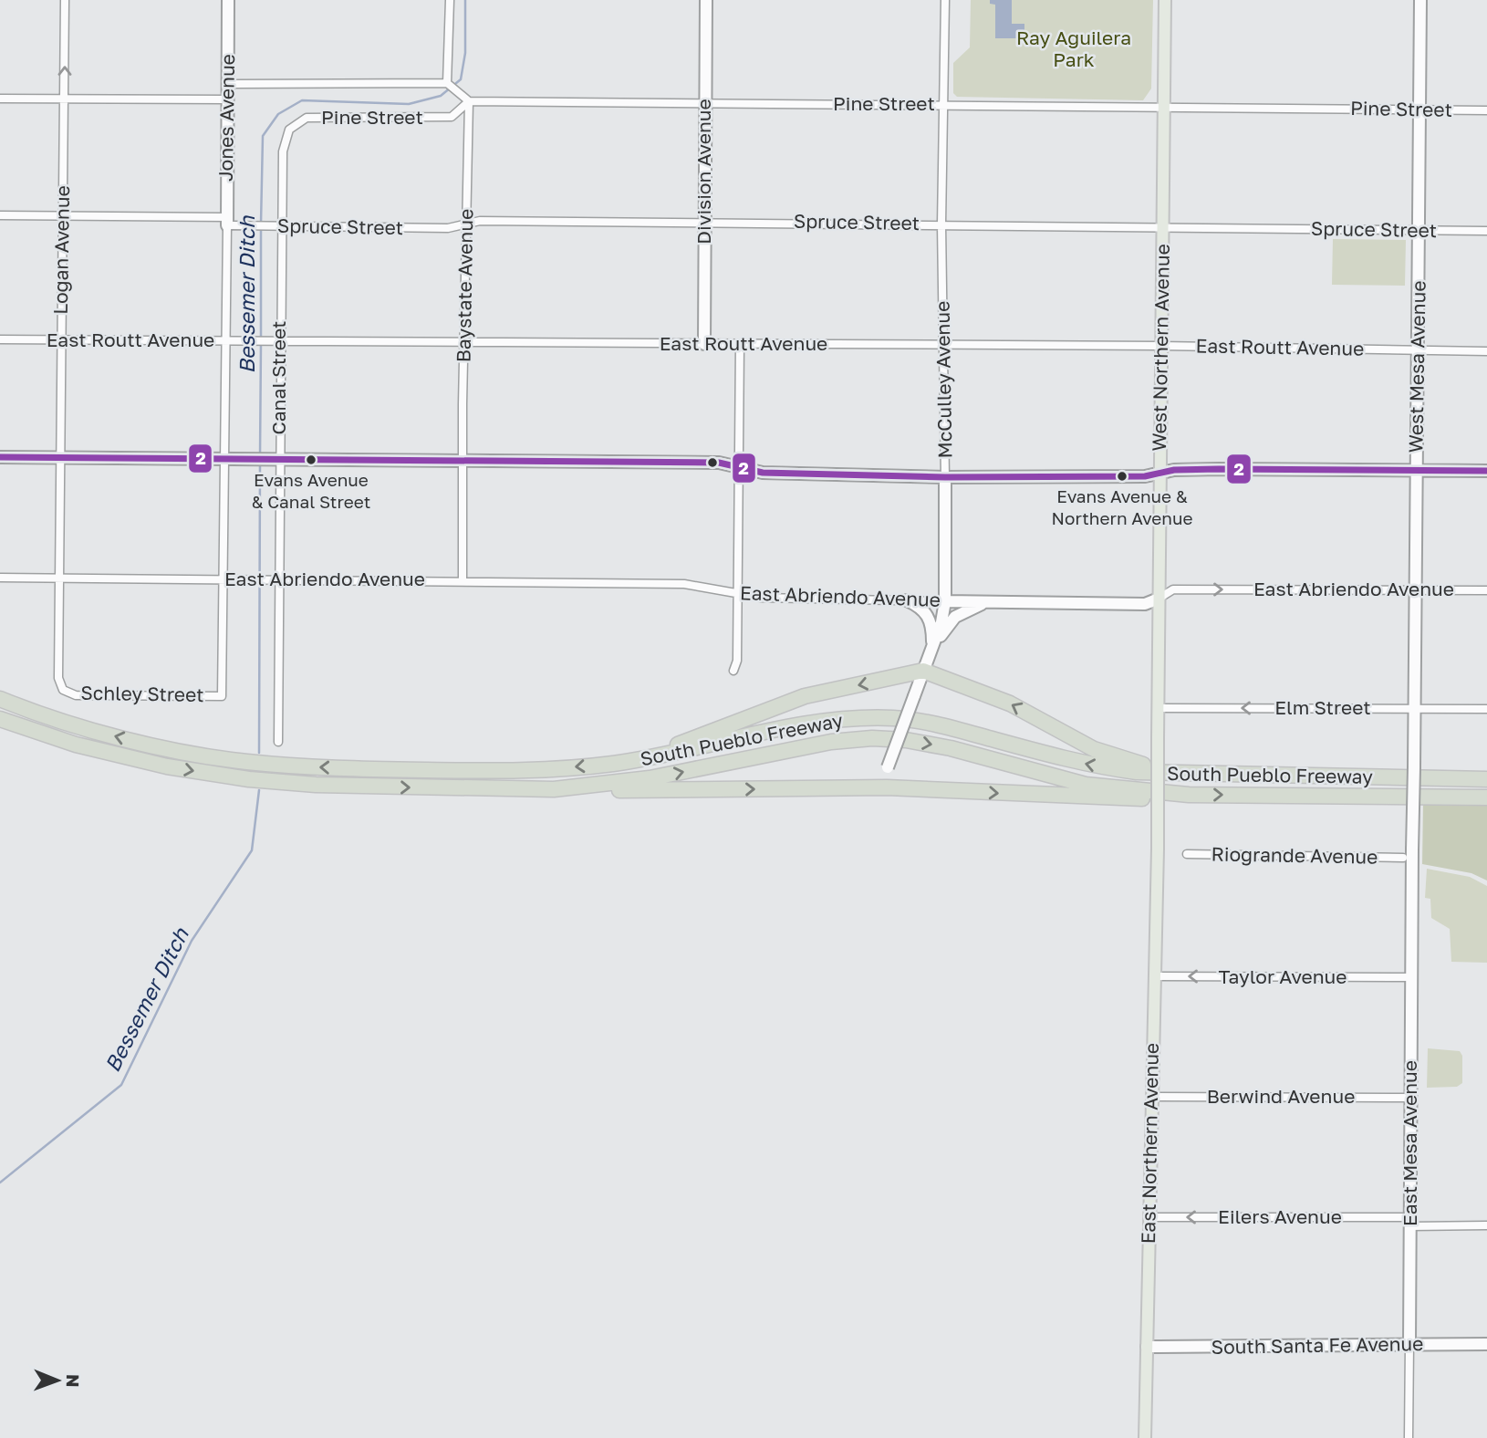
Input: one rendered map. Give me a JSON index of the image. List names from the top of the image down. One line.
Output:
{"streets":{"highway":["South Pueblo Freeway"],"main road":["West Northern Avenue","East Northern Avenue"],"street":["Pine Street","Jones Avenue","Division Avenue","Spruce Street","Logan Avenue","Baystate Avenue","East Routt Avenue","West Mesa Avenue","Canal Street","McCulley Avenue","East Abriendo Avenue","Schley Street","Elm Street","Riogrande Avenue","Taylor Avenue","Berwind Avenue","East Mesa Avenue","Eilers Avenue","South Santa Fe Avenue"]},"crossings":[["Pine Street","Jones Avenue"],["Pine Street","Division Avenue"],["Pine Street","Baystate Avenue"],["Pine Street","West Northern Avenue"],["Pine Street","West Mesa Avenue"],["Pine Street","Canal Street"],["Pine Street","McCulley Avenue"],["Jones Avenue","Spruce Street"],["Jones Avenue","East Routt Avenue"],["Jones Avenue","East Abriendo Avenue"],["Jones Avenue","Schley Street"],["Division Avenue","Spruce Street"],["Division Avenue","East Routt Avenue"],["Spruce Street","Logan Avenue"],["Spruce Street","Baystate Avenue"],["Spruce Street","West Northern Avenue"],["Spruce Street","West Mesa Avenue"],["Spruce Street","Canal Street"],["Spruce Street","McCulley Avenue"],["Logan Avenue","East Routt Avenue"],["Logan Avenue","East Abriendo Avenue"],["Logan Avenue","Schley Street"],["Baystate Avenue","East Routt Avenue"],["Baystate Avenue","East Abriendo Avenue"],["East Routt Avenue","West Northern Avenue"],["East Routt Avenue","West Mesa Avenue"],["East Routt Avenue","Canal Street"],["East Routt Avenue","McCulley Avenue"],["West Northern Avenue","East Abriendo Avenue"],["West Northern Avenue","Elm Street"],["West Northern Avenue","East Northern Avenue"],["West Mesa Avenue","East Abriendo Avenue"],["West Mesa Avenue","Elm Street"],["West Mesa Avenue","East Mesa Avenue"],["Canal Street","East Abriendo Avenue"],["McCulley Avenue","East Abriendo Avenue"],["Taylor Avenue","East Northern Avenue"],["Taylor Avenue","East Mesa Avenue"],["Berwind Avenue","East Northern Avenue"],["Berwind Avenue","East Mesa Avenue"],["East Northern Avenue","Eilers Avenue"],["East Northern Avenue","South Santa Fe Avenue"],["East Mesa Avenue","Eilers Avenue"],["East Mesa Avenue","South Santa Fe Avenue"]],"one_way":["Elm Street","Taylor Avenue","Eilers Avenue"],"water":["Bessemer Ditch"],"parks":["Ray Aguilera Park"],"places":["Evans Avenue & Canal Street","Evans Avenue & Northern Avenue"],"lines":["transit line 2"],"north":"right"}
